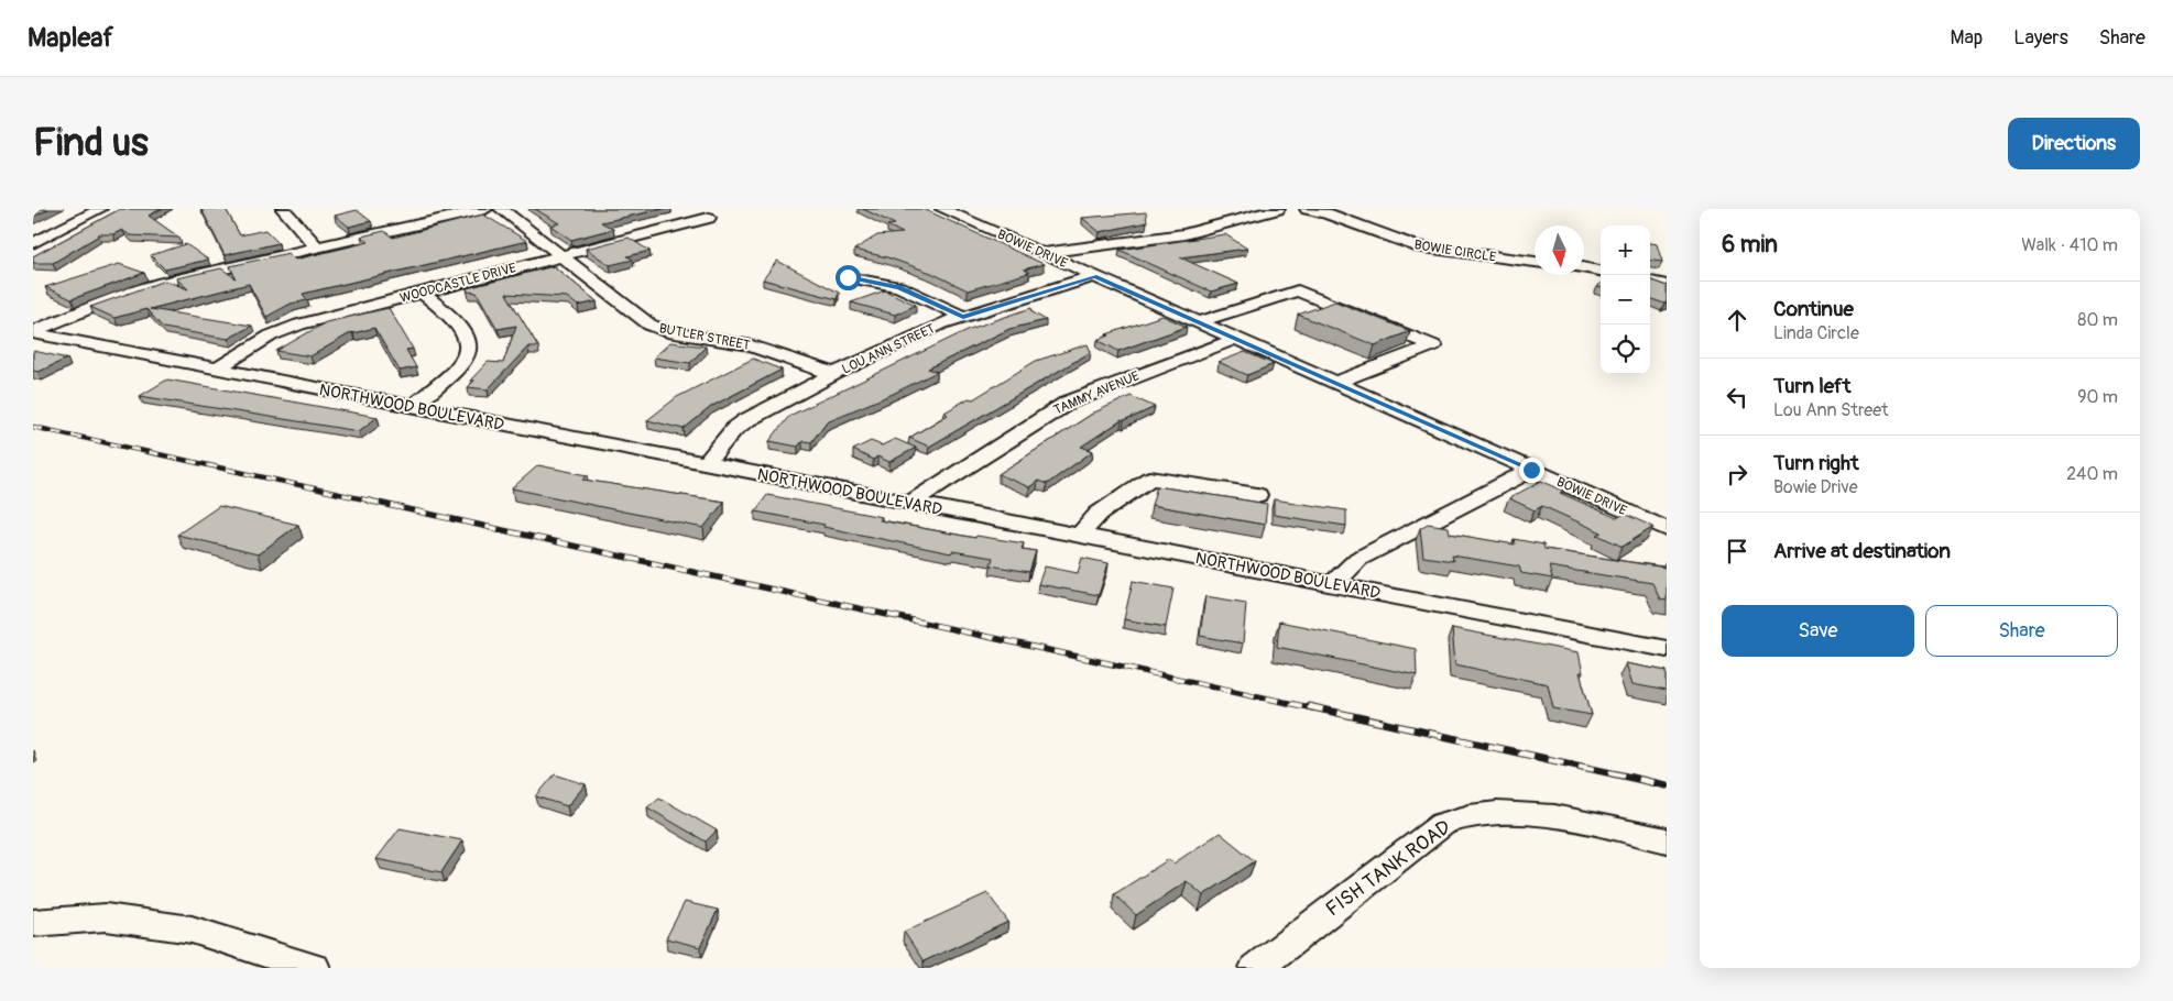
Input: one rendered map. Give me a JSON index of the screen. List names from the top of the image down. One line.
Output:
{"streets":{"street":["BOWIE DRIVE","BOWIE CIRCLE","WOODCASTLE DRIVE","BUTLER STREET","LOU ANN STREET","TAMMY AVENUE","NORTHWOOD BOULEVARD","FISH TANK ROAD"]},"crossings":[["BOWIE DRIVE","LOU ANN STREET"],["BOWIE DRIVE","TAMMY AVENUE"],["WOODCASTLE DRIVE","BUTLER STREET"],["WOODCASTLE DRIVE","NORTHWOOD BOULEVARD"],["BUTLER STREET","LOU ANN STREET"],["LOU ANN STREET","NORTHWOOD BOULEVARD"],["TAMMY AVENUE","NORTHWOOD BOULEVARD"]],"north":"bottom","page":{"header":"Mapleaf","nav":["Map","Layers","Share"],"buttons":["Directions",["Save","Share"]],"title":"Find us","heading":["6 min","Walk · 410 m"],"map_buttons":["+","−"],"list":[["Continue","Linda Circle","80 m"],["Turn left","Lou Ann Street","90 m"],["Turn right","Bowie Drive","240 m"],"Arrive at destination"]}}
